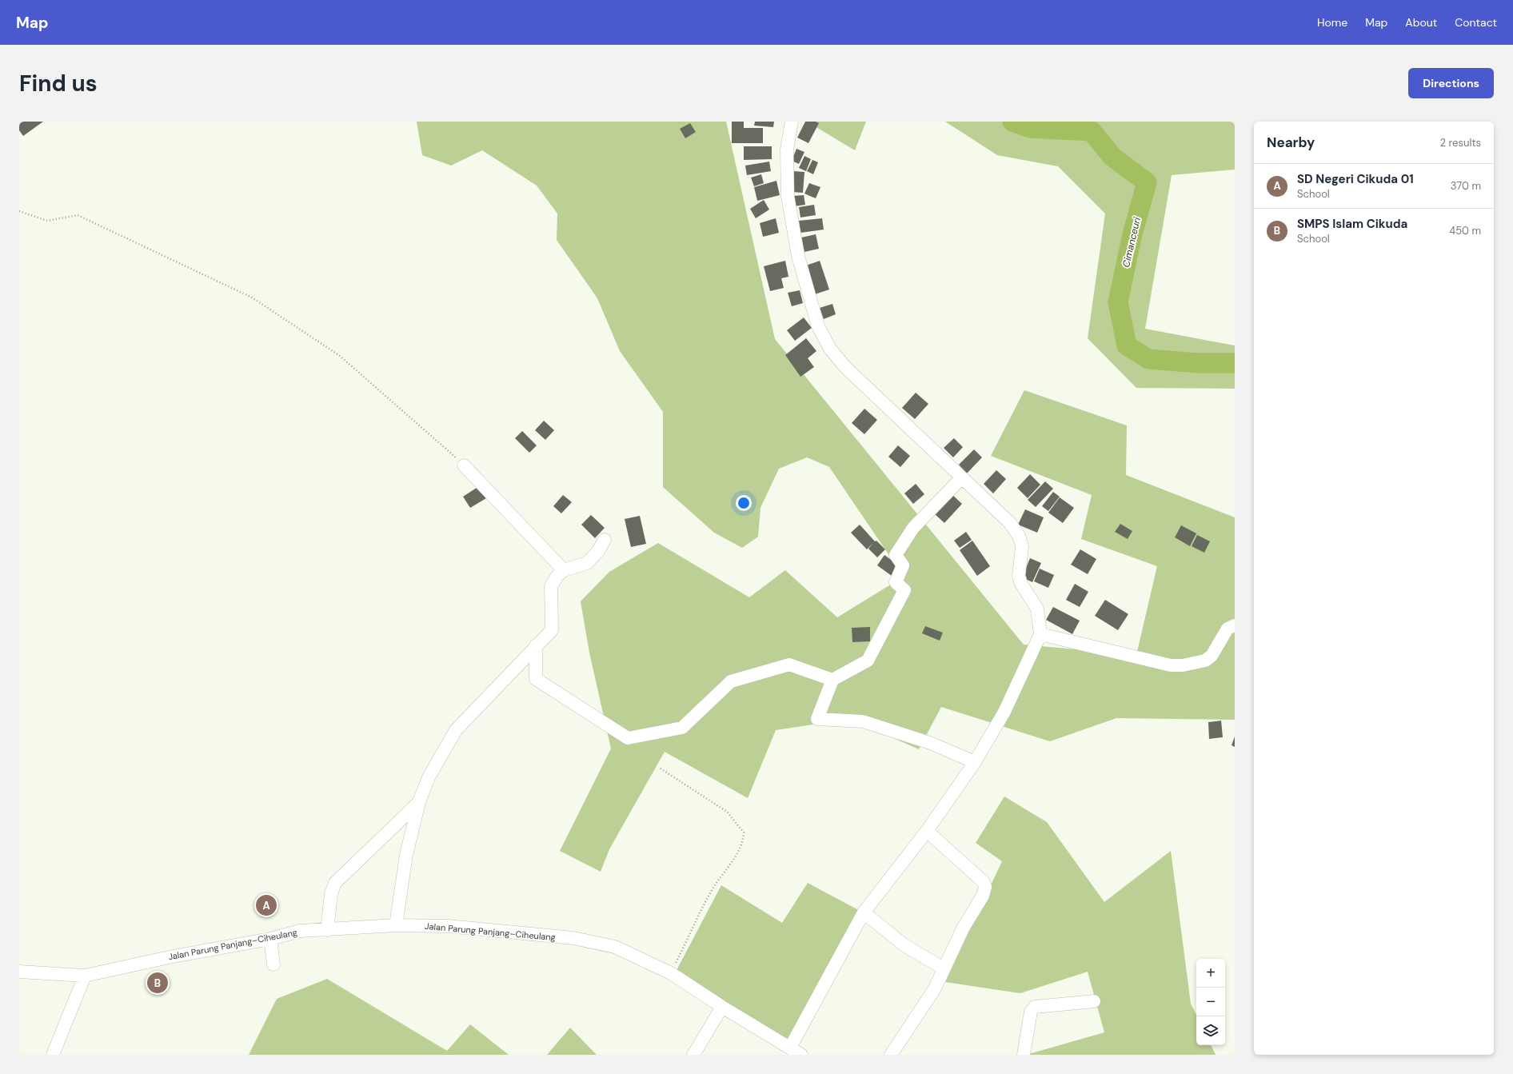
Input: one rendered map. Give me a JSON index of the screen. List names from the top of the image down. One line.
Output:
{"streets":{"street":["Jalan Parung Panjang–Ciheulang"]},"water":["Cimanceuri"],"page":{"header":"Map","nav":["Home","Map","About","Contact"],"buttons":"Directions","title":"Find us","heading":["Nearby","2 results"],"list":[{"mark":"A","name":"SD Negeri Cikuda 01","note":"School","value":"370 m"},{"mark":"B","name":"SMPS Islam Cikuda","note":"School","value":"450 m"}],"pins":["A","B"],"map_buttons":["+","−"]}}
